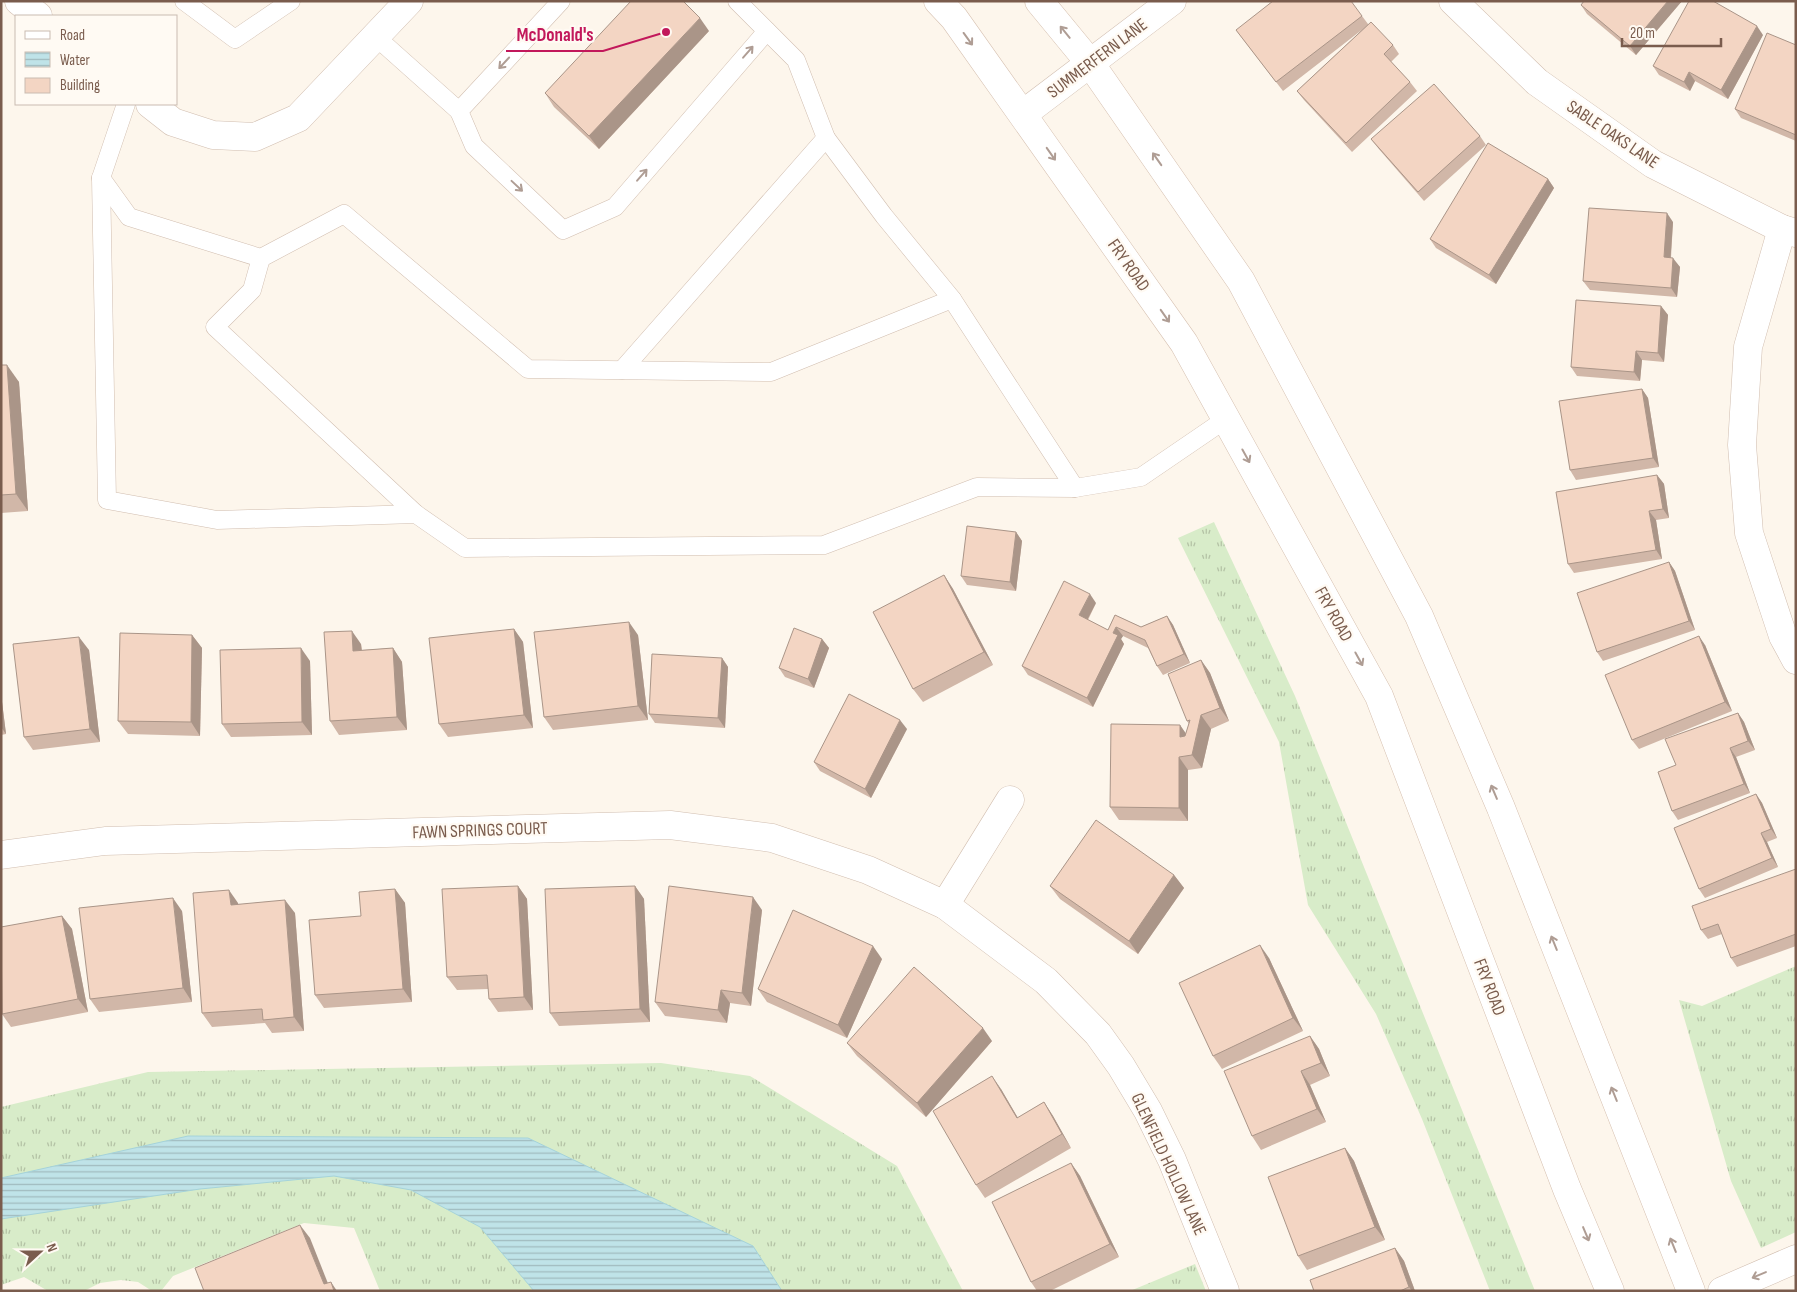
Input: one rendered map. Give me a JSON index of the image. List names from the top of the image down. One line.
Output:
{"streets":{"street":["SUMMERFERN LANE","SABLE OAKS LANE","FRY ROAD","FAWN SPRINGS COURT","GLENFIELD HOLLOW LANE"]},"crossings":[["SUMMERFERN LANE","FRY ROAD"],["FAWN SPRINGS COURT","GLENFIELD HOLLOW LANE"]],"places":["McDonald's"],"legend":["Road","Water","Building"],"scale_bar":"20 m","north":"right"}
